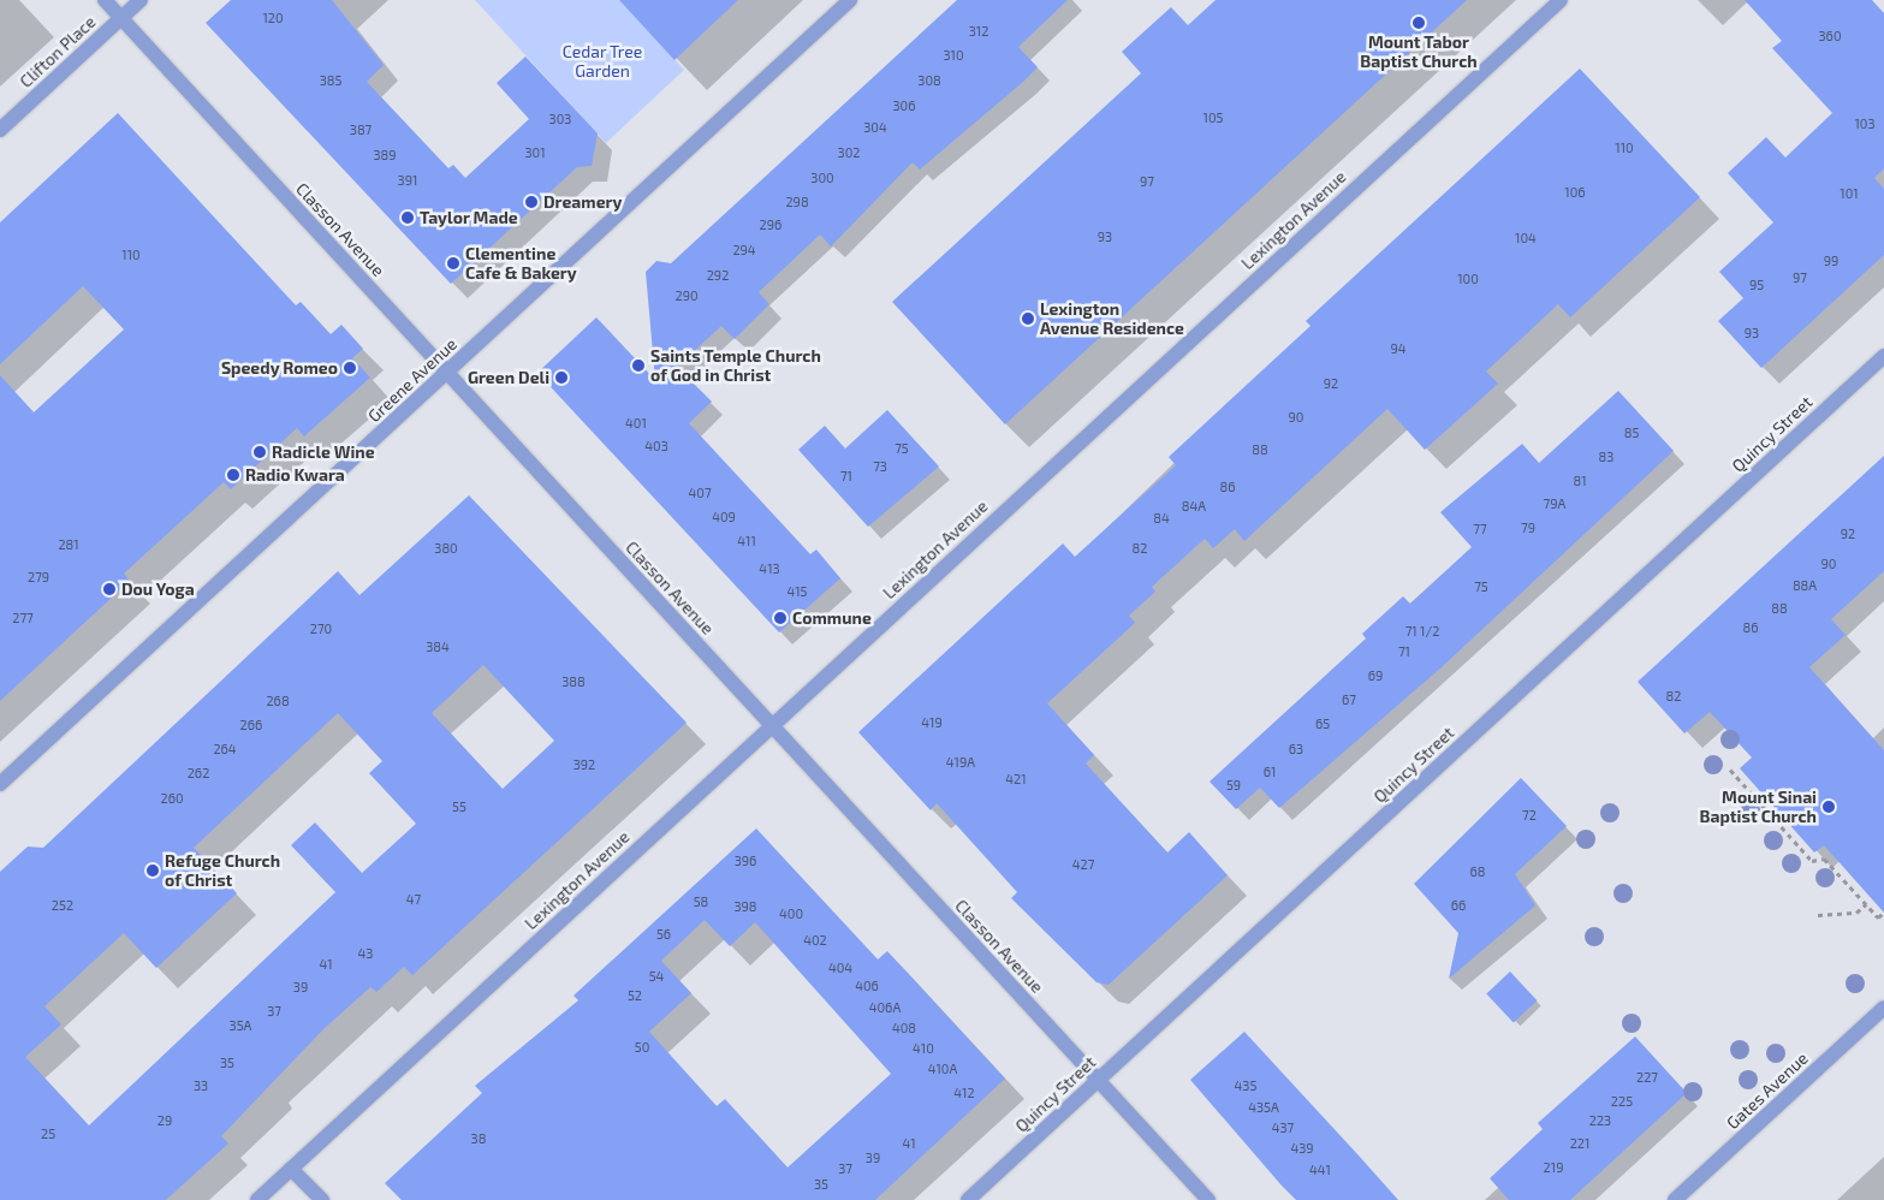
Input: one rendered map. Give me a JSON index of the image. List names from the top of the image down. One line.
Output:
{"streets":{"street":["Clifton Place","Lexington Avenue","Classon Avenue","Greene Avenue","Quincy Street","Gates Avenue"]},"crossings":[["Clifton Place","Classon Avenue"],["Lexington Avenue","Classon Avenue"],["Classon Avenue","Greene Avenue"],["Classon Avenue","Quincy Street"]],"parks":["Cedar Tree Garden"],"places":["Mount Tabor Baptist Church","Dreamery","Taylor Made","Clementine Cafe & Bakery","Lexington Avenue Residence","Saints Temple Church of God in Christ","Speedy Romeo","Green Deli","Radicle Wine","Radio Kwara","Dou Yoga","Commune","Mount Sinai Baptist Church","Refuge Church of Christ"],"house_numbers":["120","312","360","310","385","308","306","105","303","103","304","387","110","301","302","389","300","391","97","106","101","298","296","93","104","294","110","99","292","97","100","95","290","93","94","92","90","401","85","403","75","88","83","73","71","81","86","407","79A","84A","409","84","79","77","92","411","281","380","82","90","413","279","88A","75","415","88","277","86","270","71 1/2","384","71","69","388","82","67","268","419","65","266","264","63","419A","392","61","262","421","59","260","55","72","396","427","68","47","58","252","66","398","400","56","402","43","41","404","54","406","39","52","406A","37","35A","408","50","410","35","410A","227","33","435","412","225","435A","29","223","437","25","38","41","221","439","39","219","37","441","35"]}
